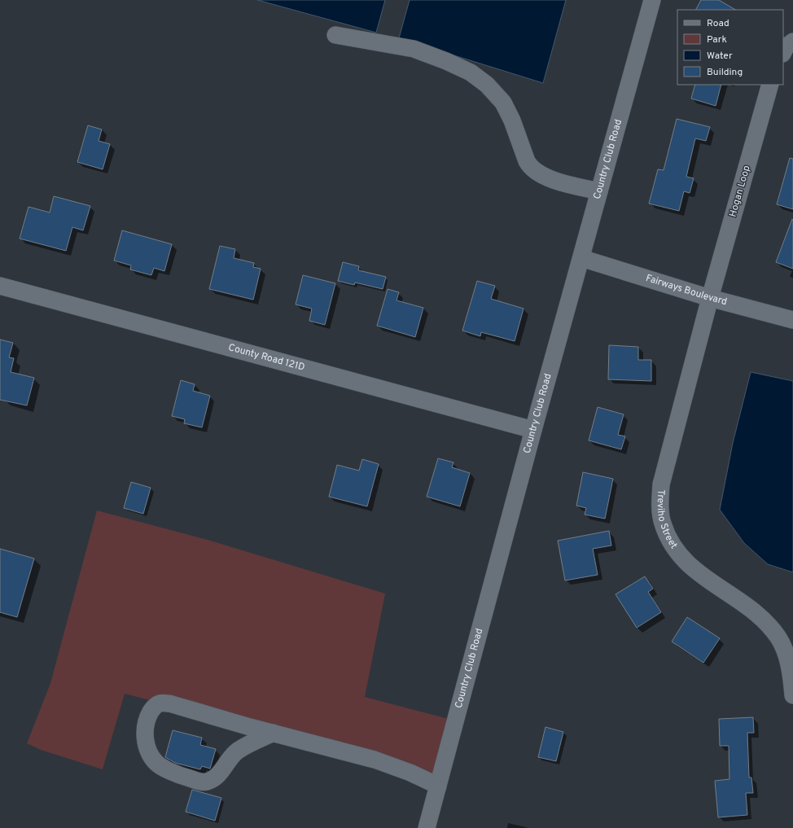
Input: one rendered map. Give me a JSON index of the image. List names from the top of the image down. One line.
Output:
{"streets":{"street":["Country Club Road","Hogan Loop","Fairways Boulevard","County Road 121D","Treviho Street"]},"crossings":[["Country Club Road","Fairways Boulevard"],["Country Club Road","County Road 121D"],["Hogan Loop","Fairways Boulevard"],["Hogan Loop","Treviho Street"],["Fairways Boulevard","Treviho Street"]],"legend":["Road","Park","Water","Building"]}
